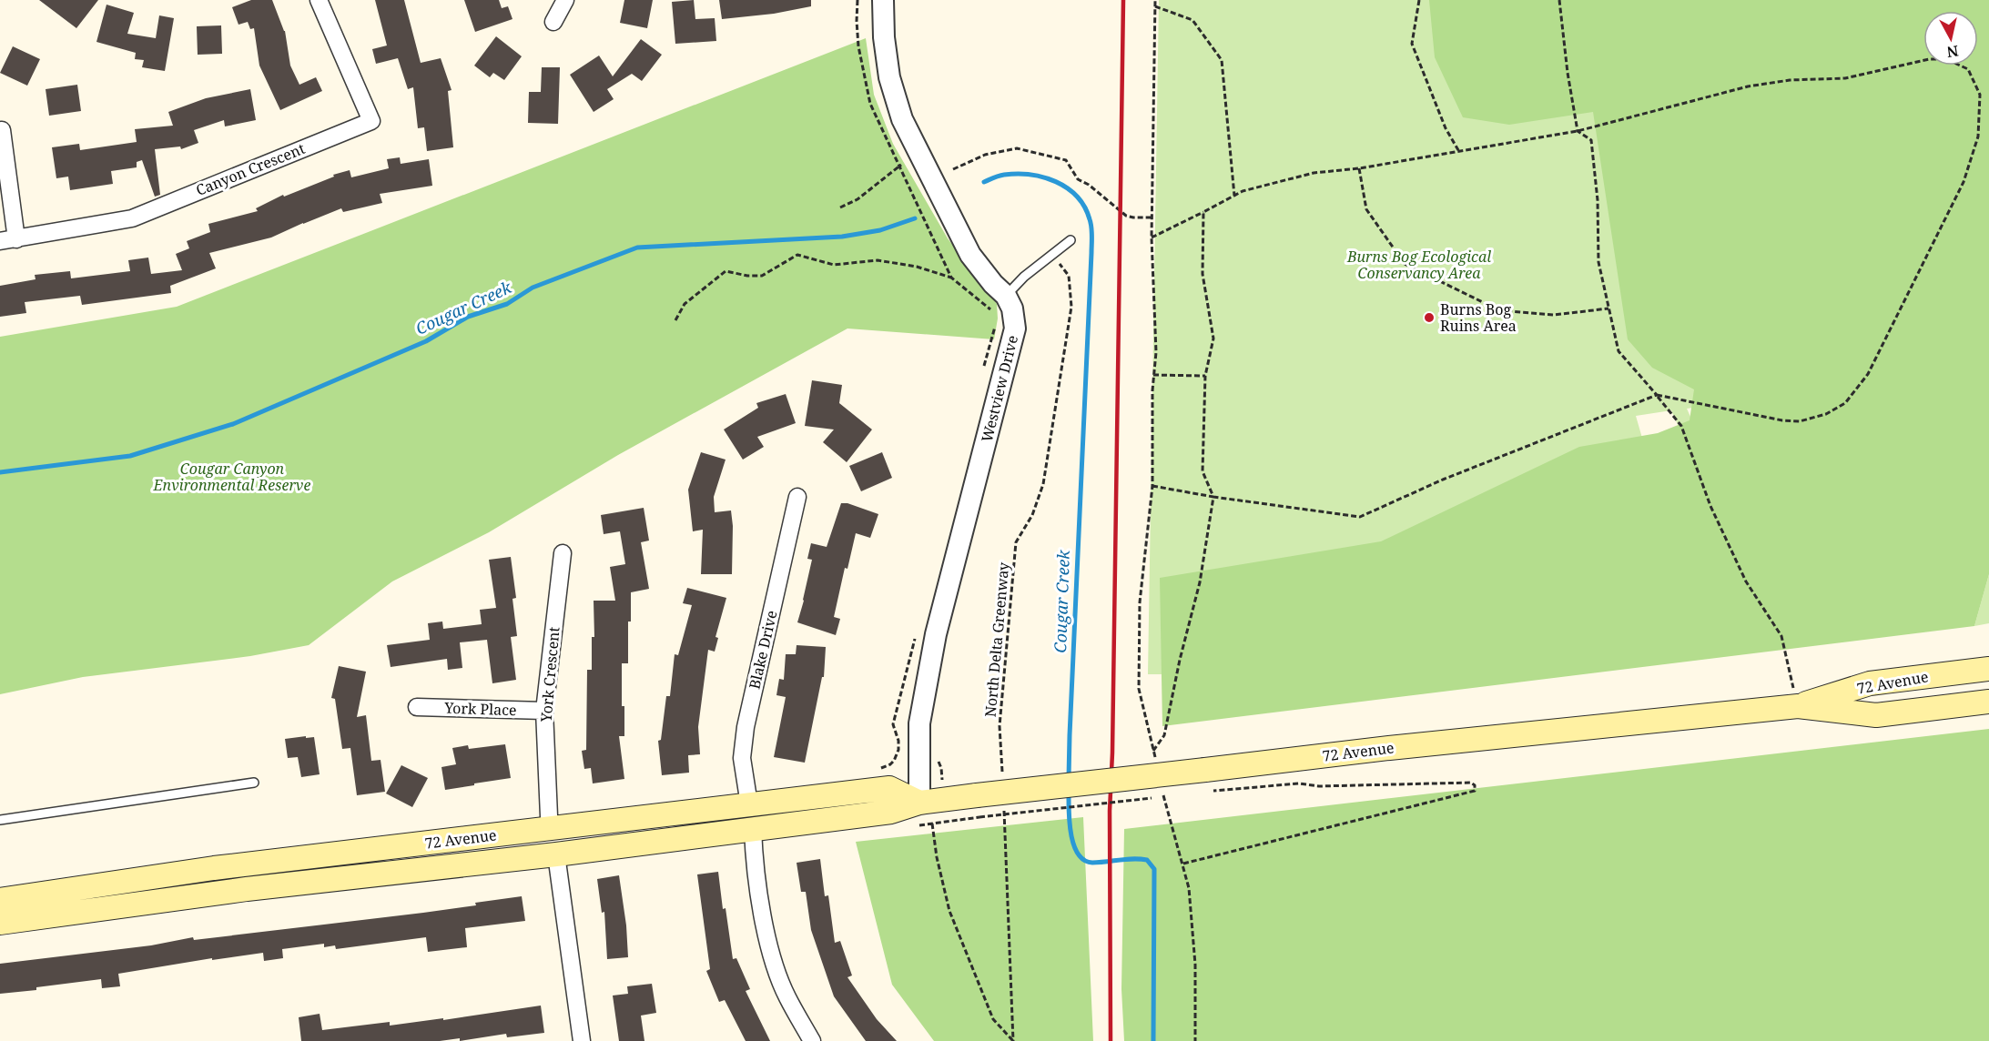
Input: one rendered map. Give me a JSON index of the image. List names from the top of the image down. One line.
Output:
{"streets":{"main road":["72 Avenue"],"street":["Canyon Crescent","Westview Drive","Blake Drive","York Crescent","York Place"],"path":["North Delta Greenway"]},"crossings":[["Westview Drive","72 Avenue"],["Blake Drive","72 Avenue"],["York Crescent","72 Avenue"],["York Crescent","York Place"]],"water":["Cougar Creek"],"parks":["Burns Bog Ecological Conservancy Area","Cougar Canyon Environmental Reserve"],"places":["Burns Bog Ruins Area"],"north":"bottom"}
